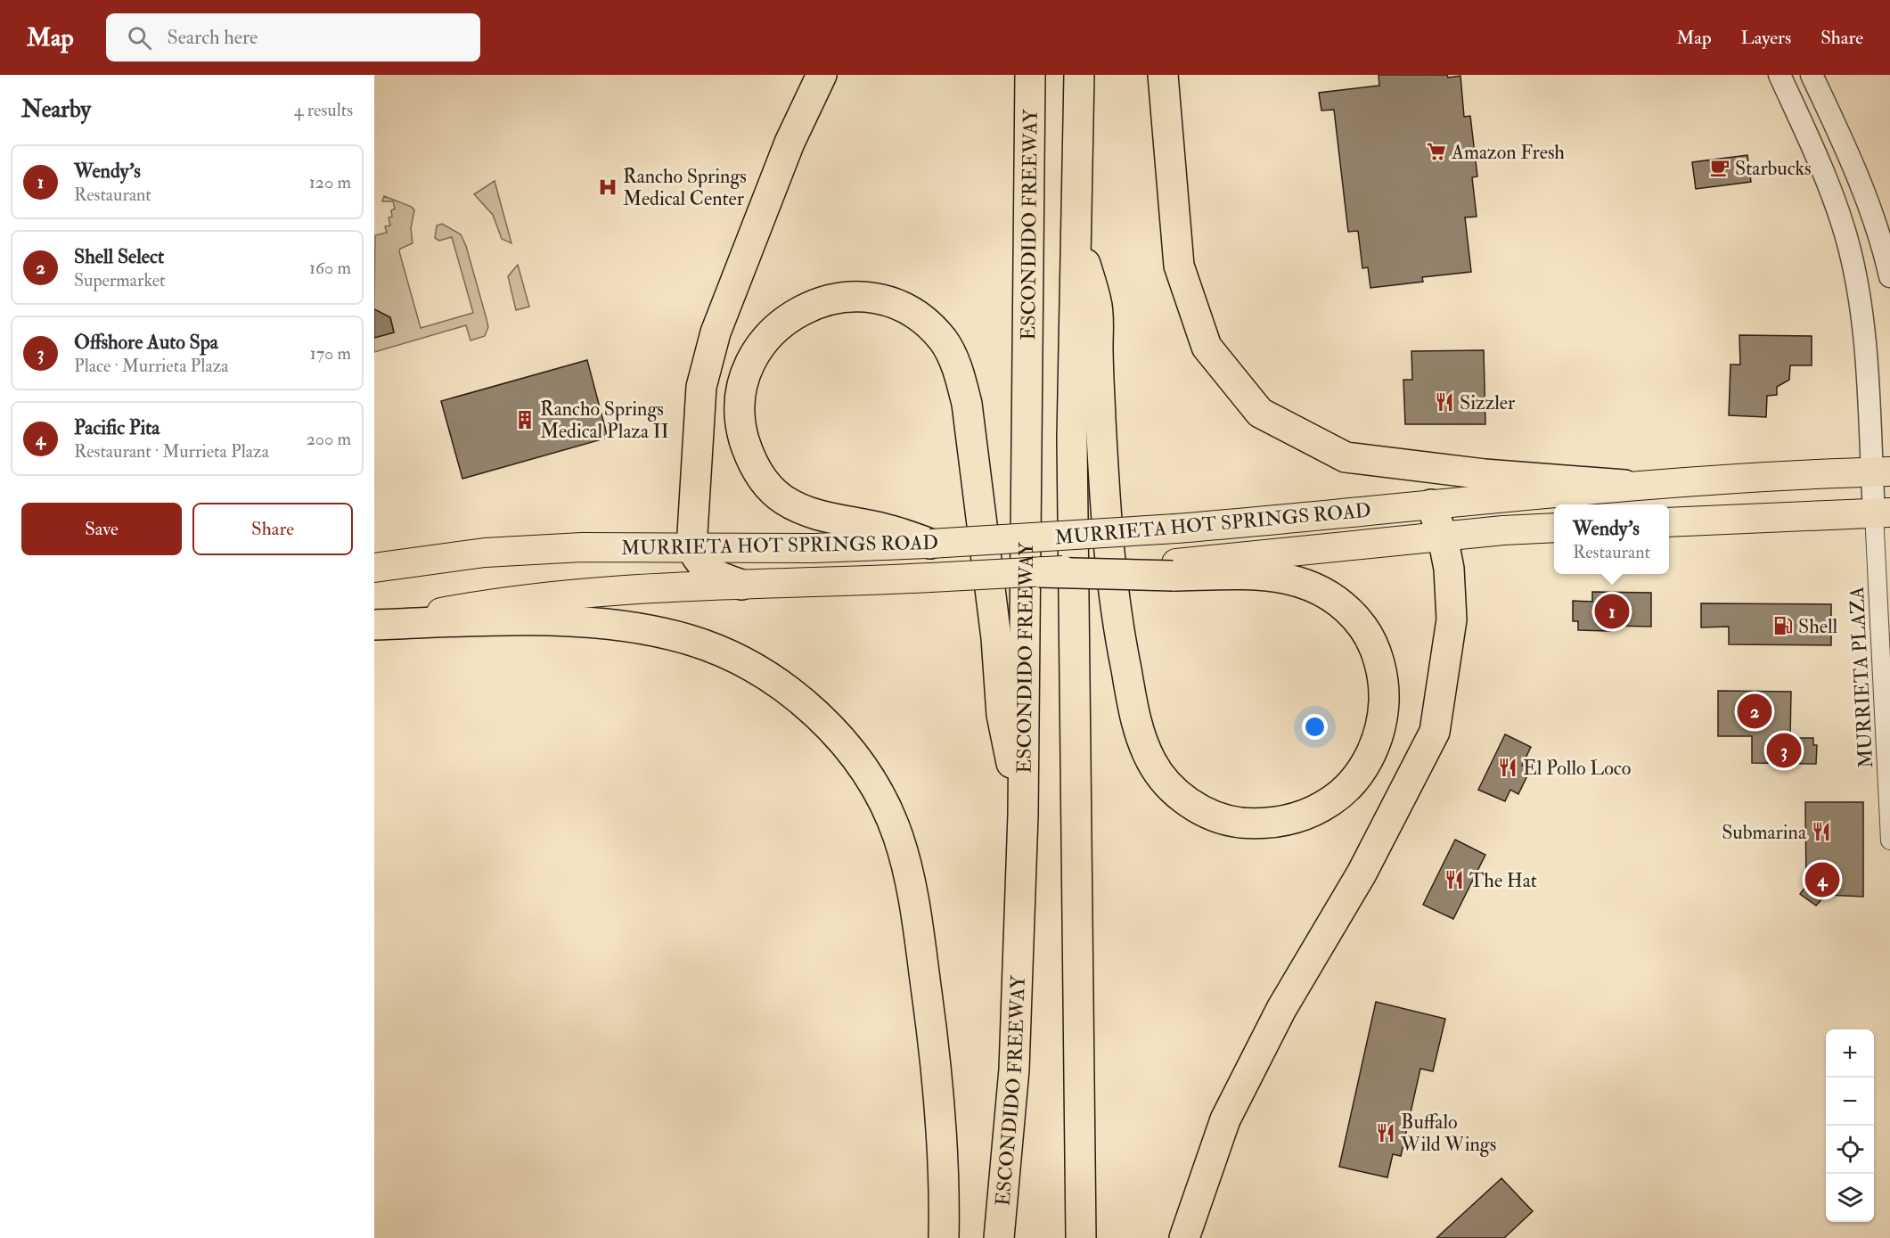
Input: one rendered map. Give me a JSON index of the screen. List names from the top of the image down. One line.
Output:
{"streets":{"highway":["ESCONDIDO FREEWAY"],"main road":["MURRIETA HOT SPRINGS ROAD"],"street":["MURRIETA PLAZA"]},"places":{"supermarket":["Amazon Fresh"],"cafe":["Starbucks"],"hospital":["Rancho Springs Medical Center"],"restaurant":["Sizzler","El Pollo Loco","Submarina","The Hat","Buffalo Wild Wings"],"building":["Rancho Springs Medical Plaza II"],"fuel station":["Shell"]},"page":{"header":"Map","search":"Search here","nav":["Map","Layers","Share"],"heading":["Nearby","4 results"],"list":[{"mark":"1","name":"Wendy's","note":"Restaurant","value":"120 m"},{"mark":"2","name":"Shell Select","note":"Supermarket","value":"160 m"},{"mark":"3","name":"Offshore Auto Spa","note":"Place · Murrieta Plaza","value":"170 m"},{"mark":"4","name":"Pacific Pita","note":"Restaurant · Murrieta Plaza","value":"200 m"}],"buttons":["Save","Share"],"popup":["Wendy's","Restaurant"],"pins":["1","2","3","4"],"map_buttons":["+","−"]}}
